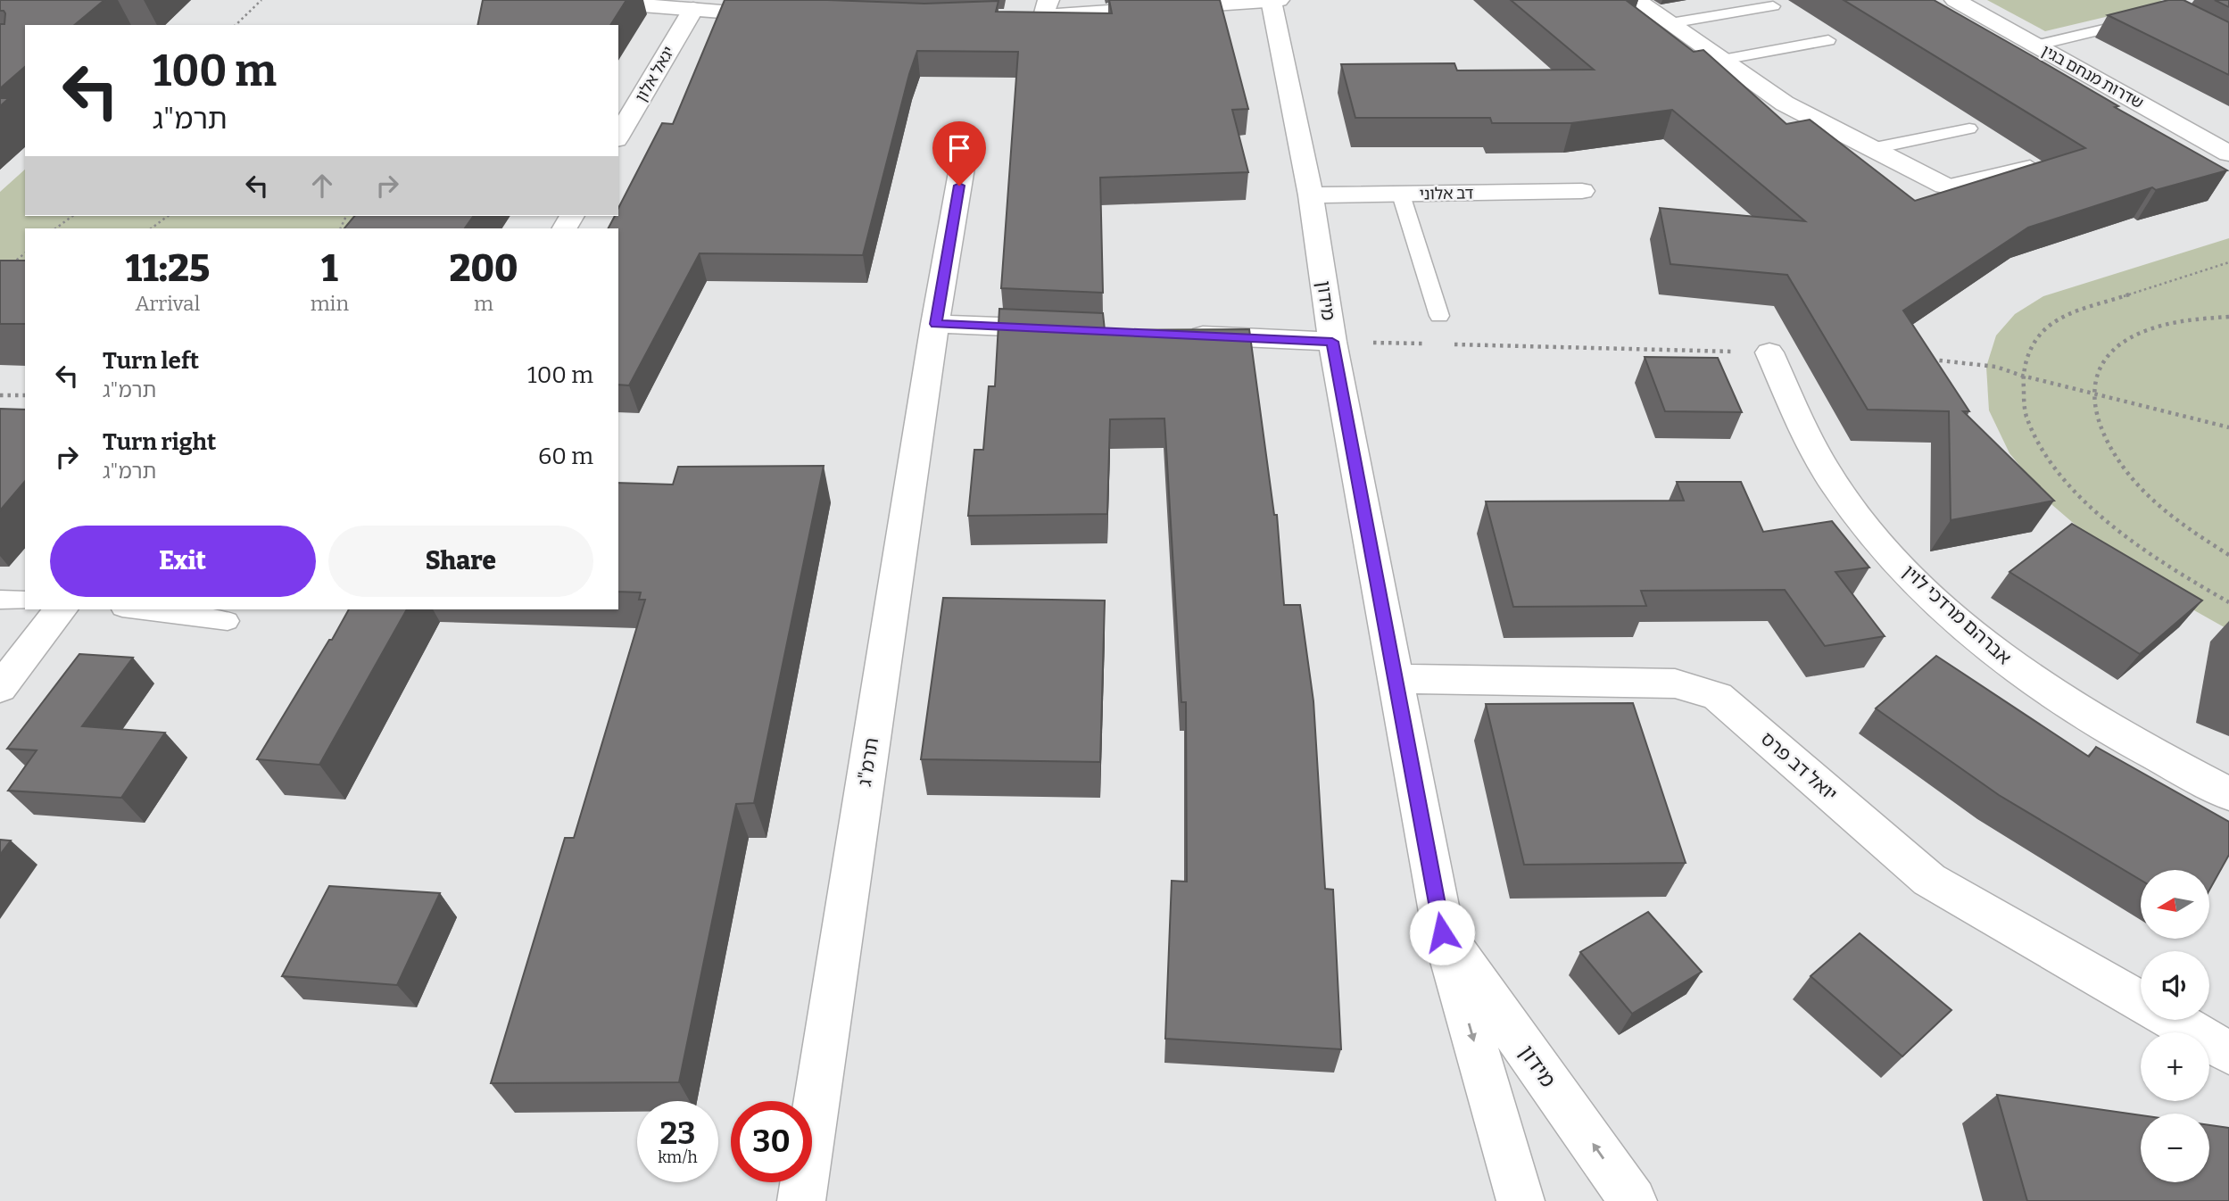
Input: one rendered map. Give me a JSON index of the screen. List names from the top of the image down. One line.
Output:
{"streets":{"street":["יגאל אלון","שדרות מנחם בגין","דב אלוני","מידון","אברהם מרדכי לוין","תרמ\"ג","יואל דב פרס"]},"crossings":[["דב אלוני","מידון"],["מידון","יואל דב פרס"]],"north":"left","page":{"turn":["100 m","תרמ\"ג"],"eta":["11:25","Arrival","1","min","200","m"],"list":[{"name":"Turn left","note":"תרמ\"ג","value":"100 m"},{"name":"Turn right","note":"תרמ\"ג","value":"60 m"}],"buttons":["Exit","Share"],"map_buttons":["+","−"],"speed":"23 km/h","limit":"30"}}
